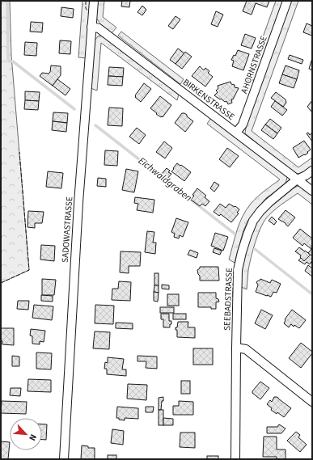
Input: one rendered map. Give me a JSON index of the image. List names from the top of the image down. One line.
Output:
{"streets":{"street":["AHORNSTRASSE","BIRKENSTRASSE","SADOWASTRASSE","SEEBADSTRASSE"]},"crossings":[["AHORNSTRASSE","BIRKENSTRASSE"],["BIRKENSTRASSE","SADOWASTRASSE"],["BIRKENSTRASSE","SEEBADSTRASSE"]],"water":["Eichwaldgraben"],"north":"bottom right"}
